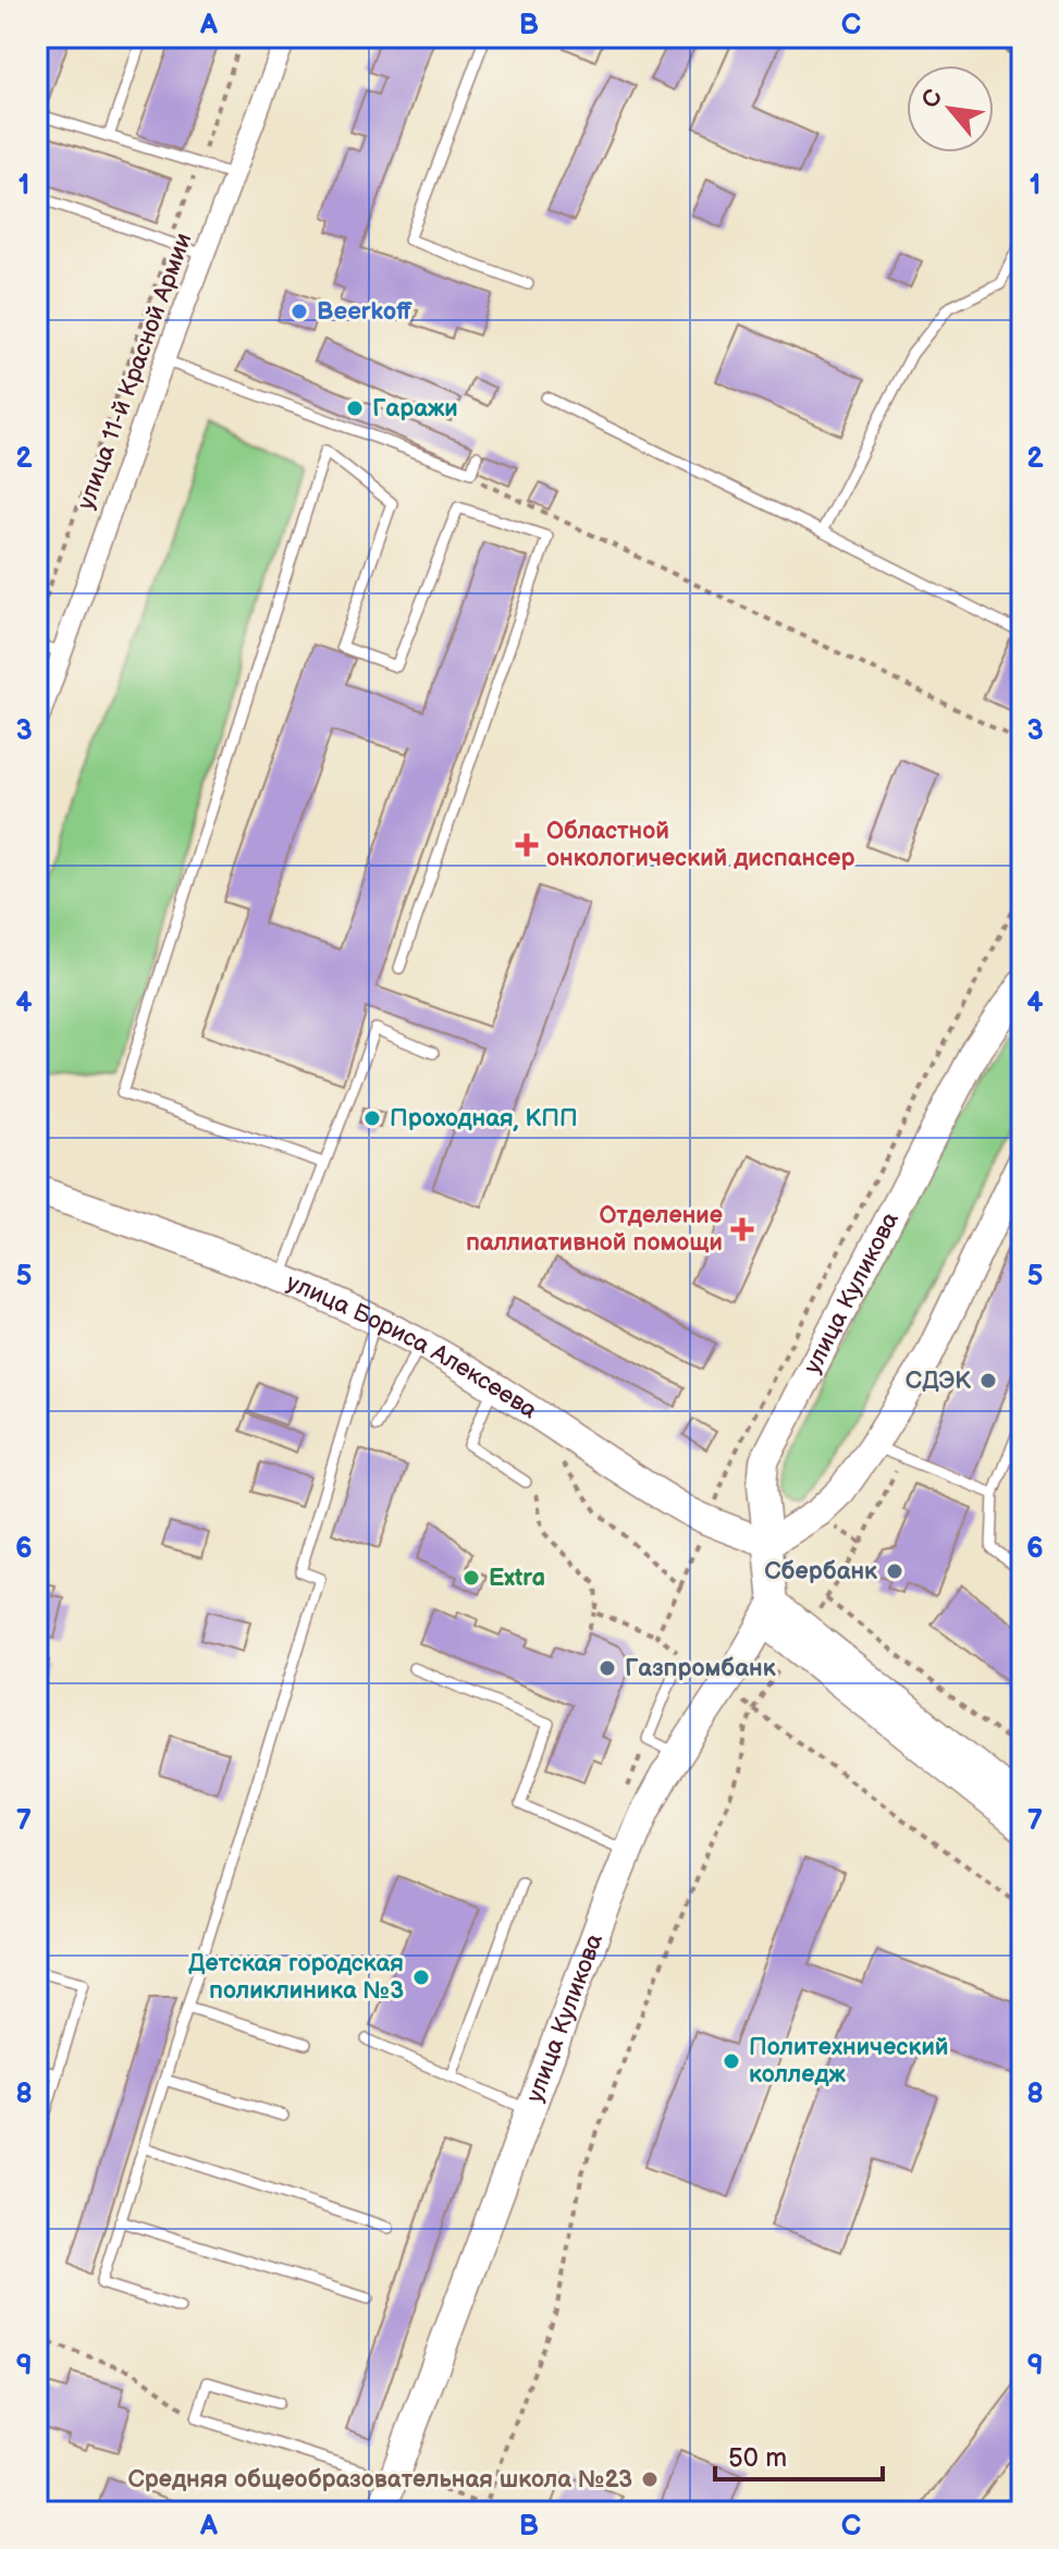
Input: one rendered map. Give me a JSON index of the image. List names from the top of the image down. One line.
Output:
{"streets":{"main road":["улица Куликова","улица Бориса Алексеева"],"street":["улица 11-й Красной Армии"]},"crossings":[["улица Куликова","улица Бориса Алексеева"]],"places":{"other":["Beerkoff","Гаражи","Проходная, КПП","СДЭК","Сбербанк","Extra","Газпромбанк","Детская городская поликлиника №3","Политехнический колледж","Средняя общеобразовательная школа №23"],"health":["Областной онкологический диспансер","Отделение паллиативной помощи"]},"scale_bar":"50 m","north":"top left","grid":{"columns":["A","B","C"],"rows":["1","2","3","4","5","6","7","8","9"]}}
